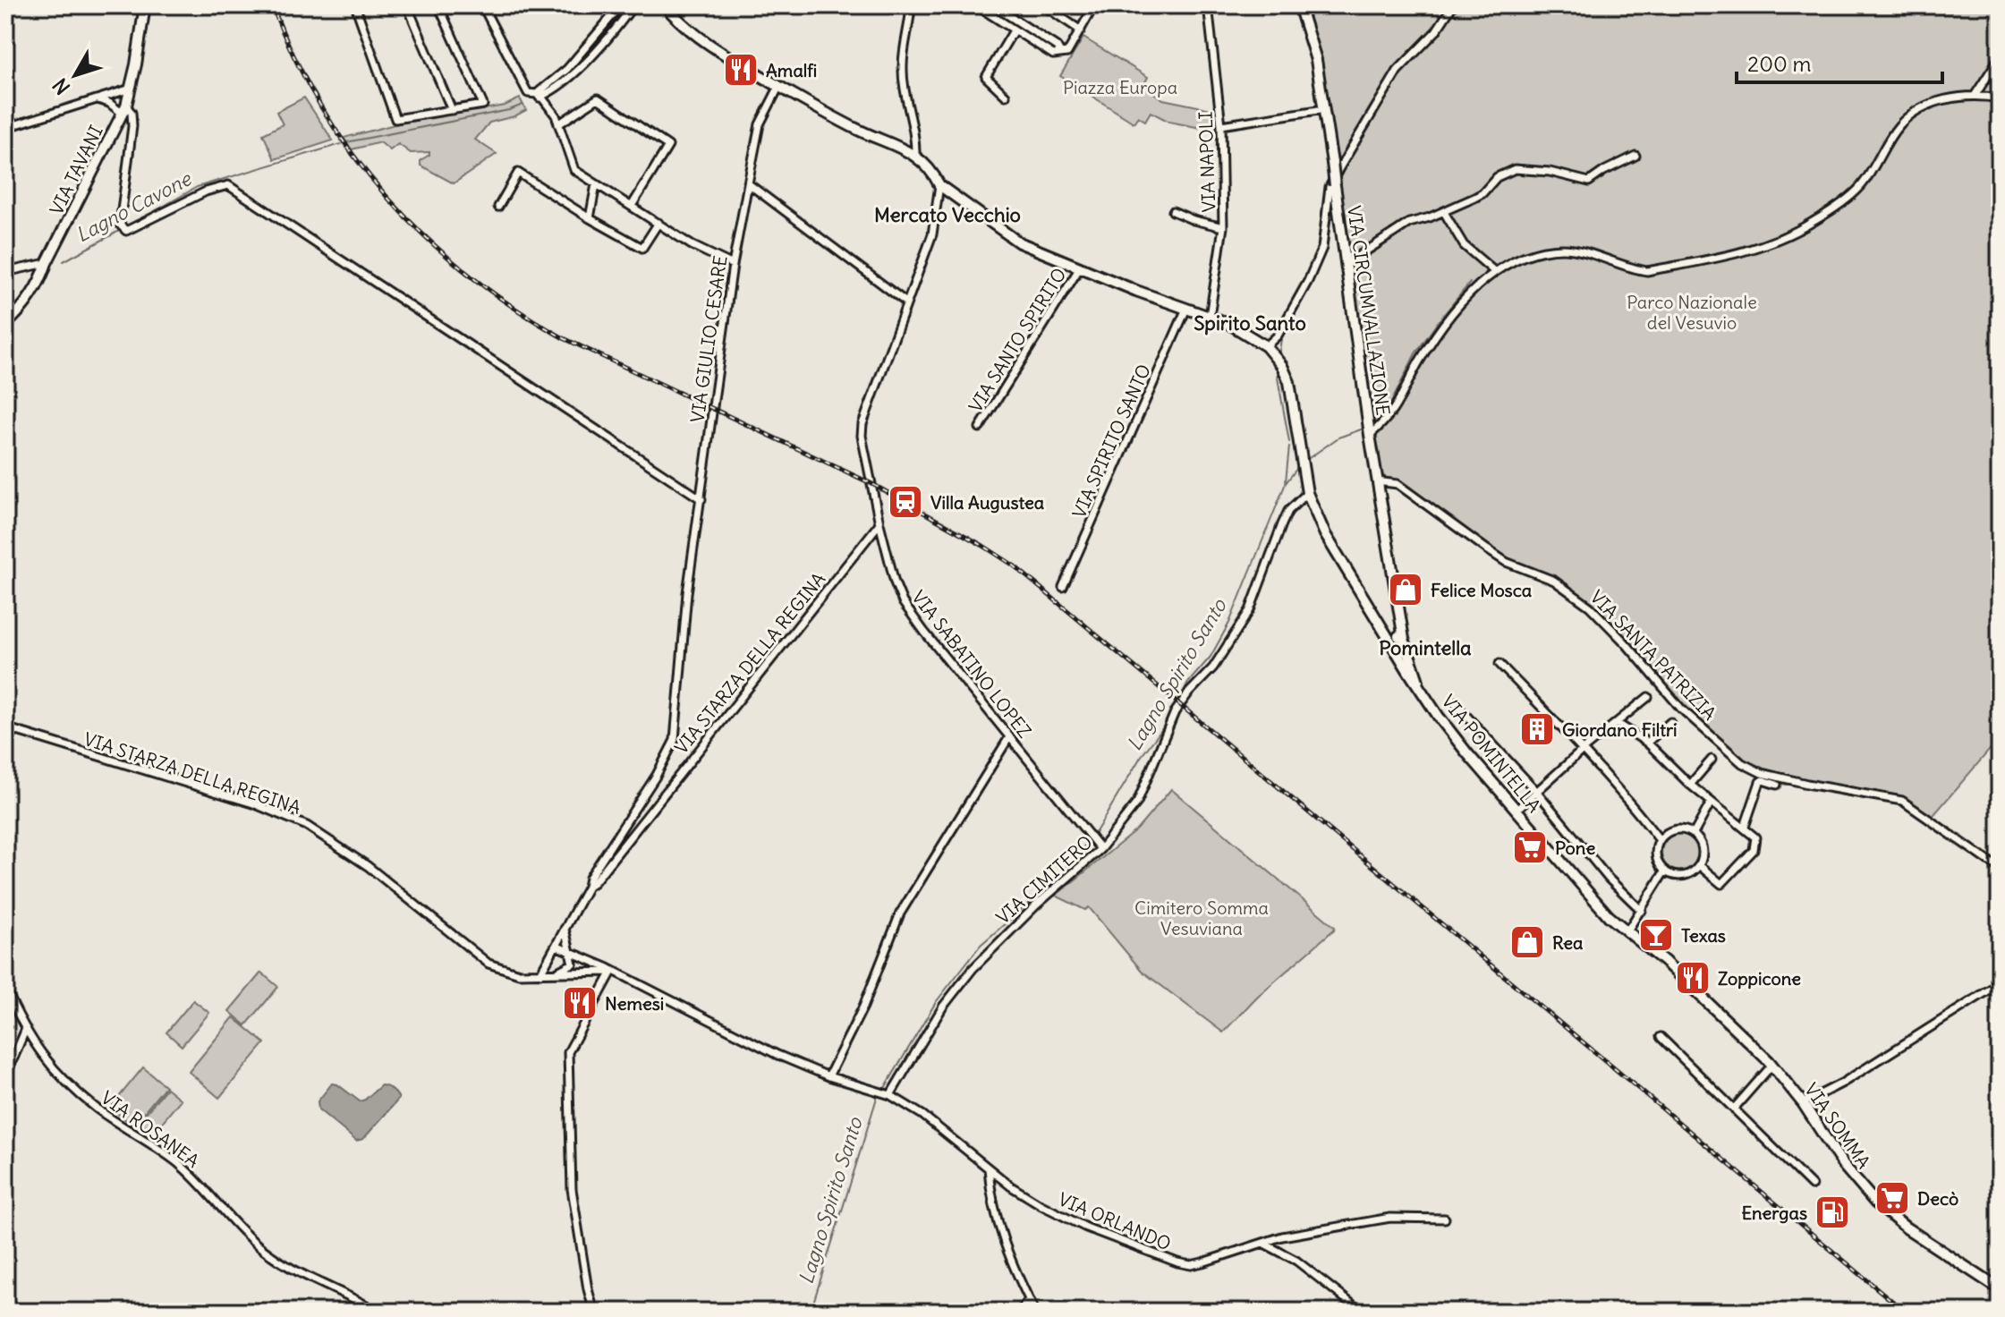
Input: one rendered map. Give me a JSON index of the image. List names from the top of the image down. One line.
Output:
{"streets":{"main road":["VIA TAVANI","VIA CIRCUMVALLAZIONE","VIA POMINTELLA","VIA SOMMA"],"street":["VIA NAPOLI","VIA GIULIO CESARE","VIA SANTO SPIRITO","VIA SPIRITO SANTO","VIA SANTA PATRIZIA","VIA STARZA DELLA REGINA","VIA SABATINO LOPEZ","VIA CIMITERO","VIA ROSANEA","VIA ORLANDO"]},"crossings":[["VIA CIRCUMVALLAZIONE","VIA SANTA PATRIZIA"],["VIA CIRCUMVALLAZIONE","VIA POMINTELLA"],["VIA GIULIO CESARE","VIA STARZA DELLA REGINA"],["VIA STARZA DELLA REGINA","VIA SABATINO LOPEZ"],["VIA STARZA DELLA REGINA","VIA CIMITERO"],["VIA STARZA DELLA REGINA","VIA ORLANDO"],["VIA SABATINO LOPEZ","VIA CIMITERO"],["VIA POMINTELLA","VIA CIMITERO"],["VIA POMINTELLA","VIA SOMMA"],["VIA CIMITERO","VIA ORLANDO"]],"districts":["Mercato Vecchio","Spirito Santo","Pomintella"],"water":["Lagno Cavone","Lagno Spirito Santo"],"parks":["Piazza Europa","Parco Nazionale del Vesuvio","Cimitero Somma Vesuviana"],"places":{"restaurant":["Amalfi","Zoppicone","Nemesi"],"station":["Villa Augustea"],"shop":["Felice Mosca","Rea"],"building":["Giordano Filtri"],"supermarket":["Pone","Decò"],"bar":["Texas"],"fuel station":["Energas"]},"scale_bar":"200 m","north":"bottom left"}
